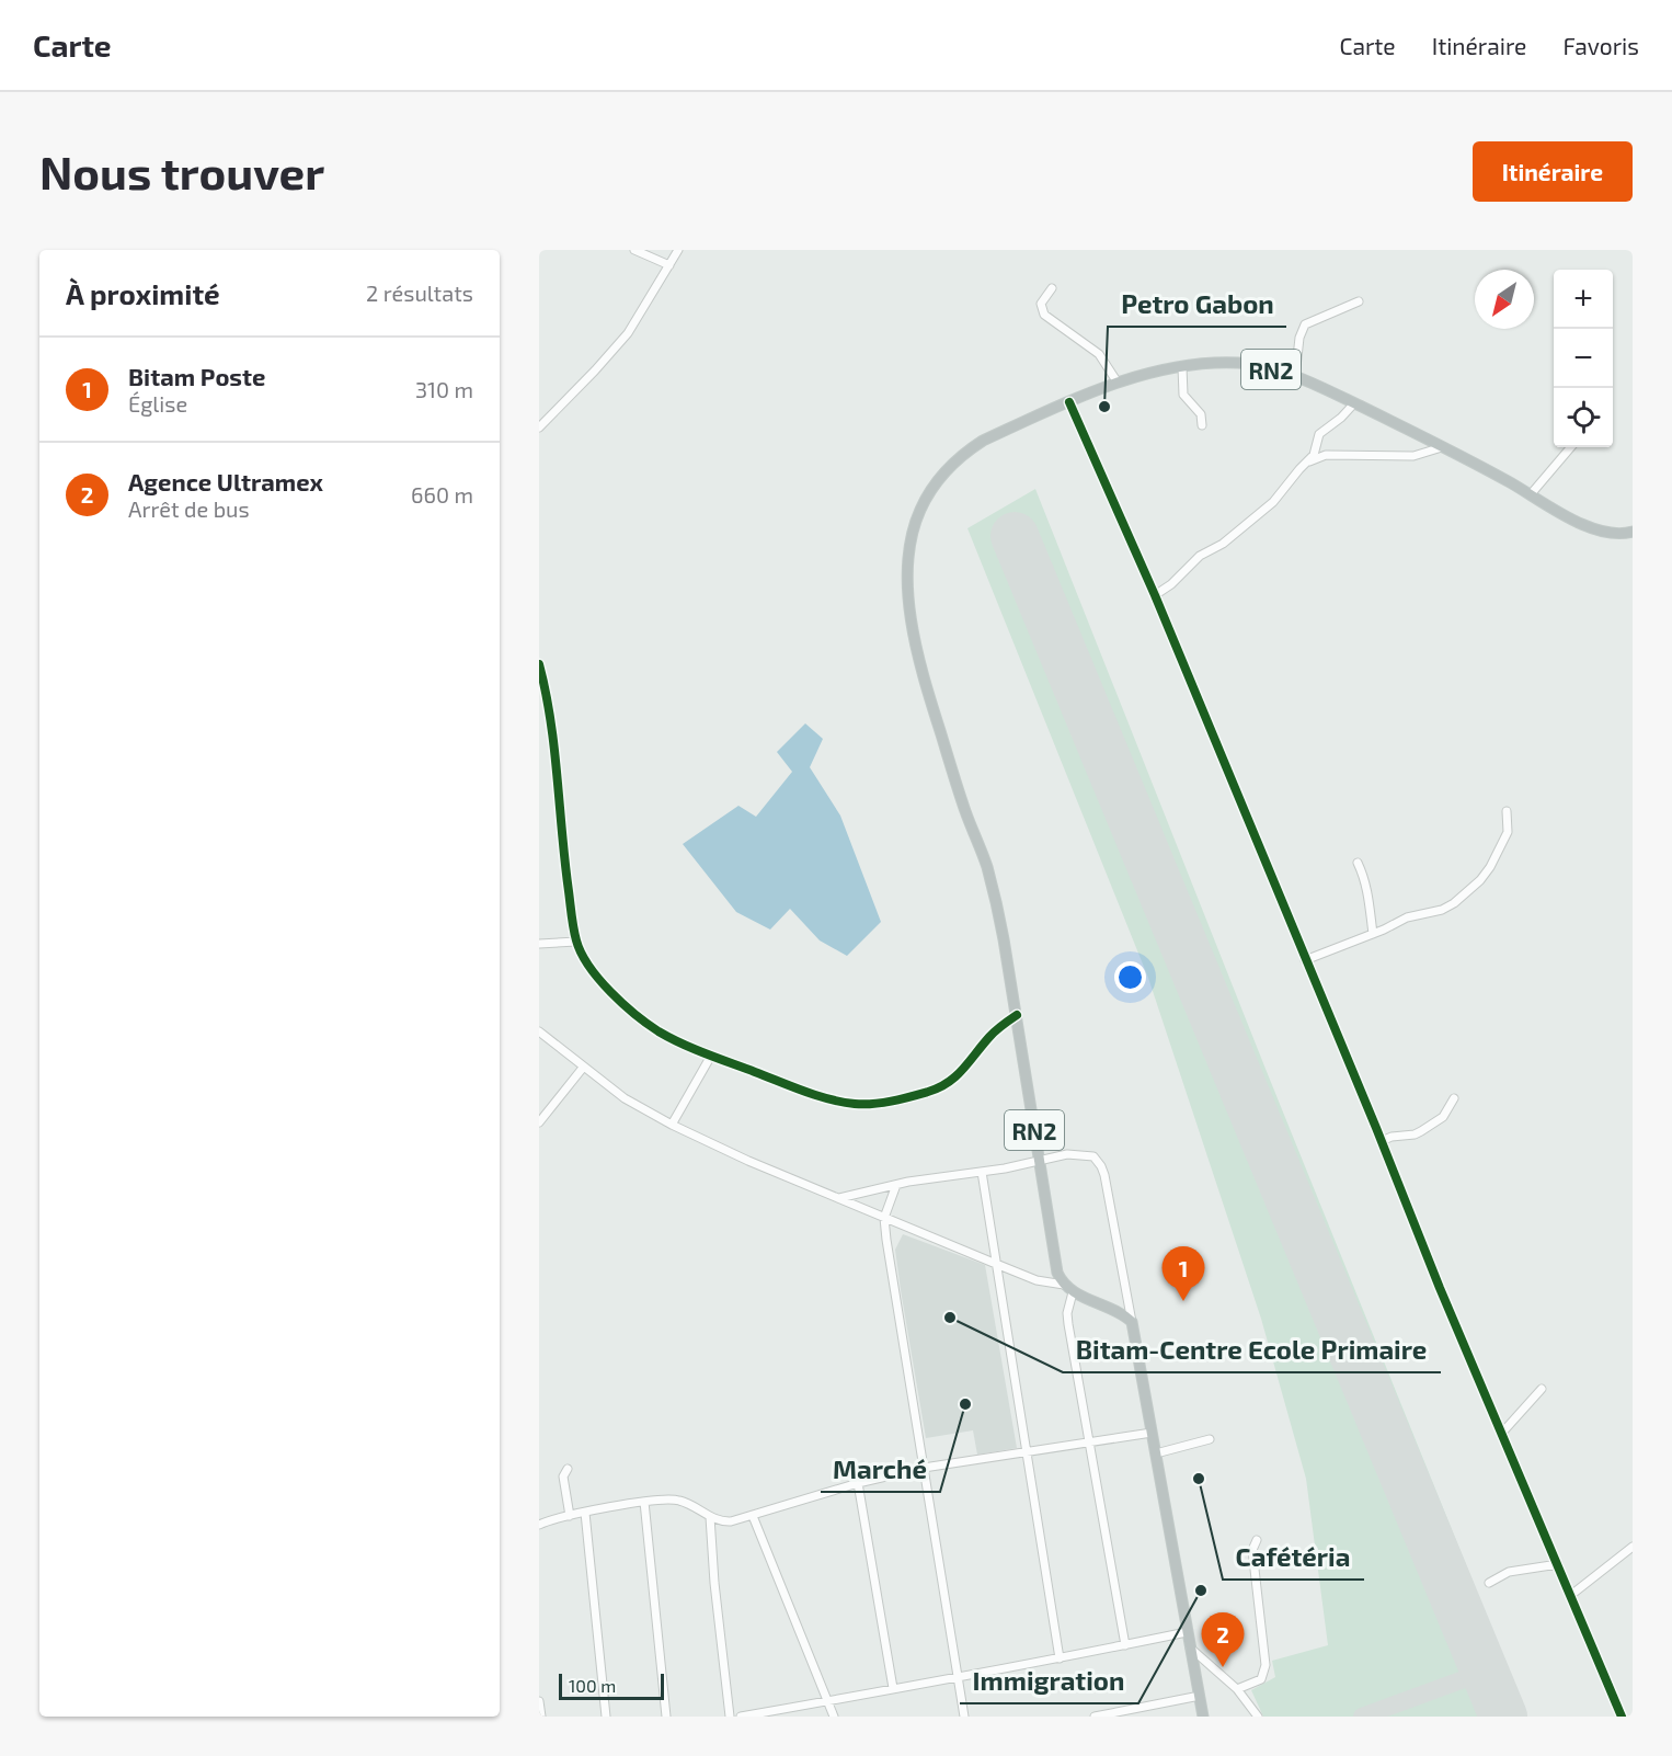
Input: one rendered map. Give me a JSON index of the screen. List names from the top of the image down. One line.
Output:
{"streets":{"highway":["RN2"]},"places":["Petro Gabon","Bitam-Centre Ecole Primaire","Marché","Cafétéria","Immigration"],"scale_bar":"100 m","north":"bottom left","page":{"header":"Carte","nav":["Carte","Itinéraire","Favoris"],"buttons":"Itinéraire","title":"Nous trouver","heading":["À proximité","2 résultats"],"map_buttons":["+","−"],"list":[{"mark":"1","name":"Bitam Poste","note":"Église","value":"310 m"},{"mark":"2","name":"Agence Ultramex","note":"Arrêt de bus","value":"660 m"}],"pins":["1","2"],"scale":"100 m"}}
